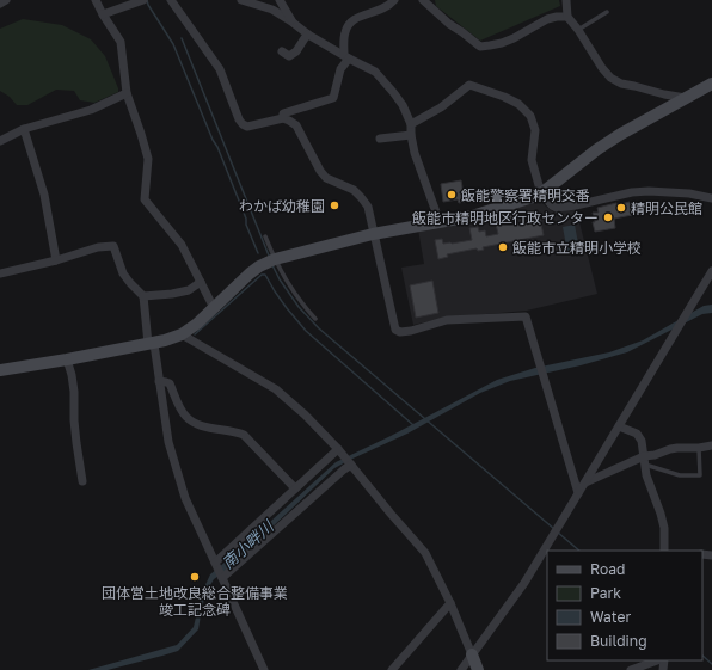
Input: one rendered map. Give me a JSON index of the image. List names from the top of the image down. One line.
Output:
{"water":["南小畔川"],"places":["飯能警察署精明交番","わかば幼稚園","精明公民館","飯能市精明地区行政センター","飯能市立精明小学校","団体営土地改良総合整備事業 竣工記念碑"],"legend":["Road","Park","Water","Building"]}
